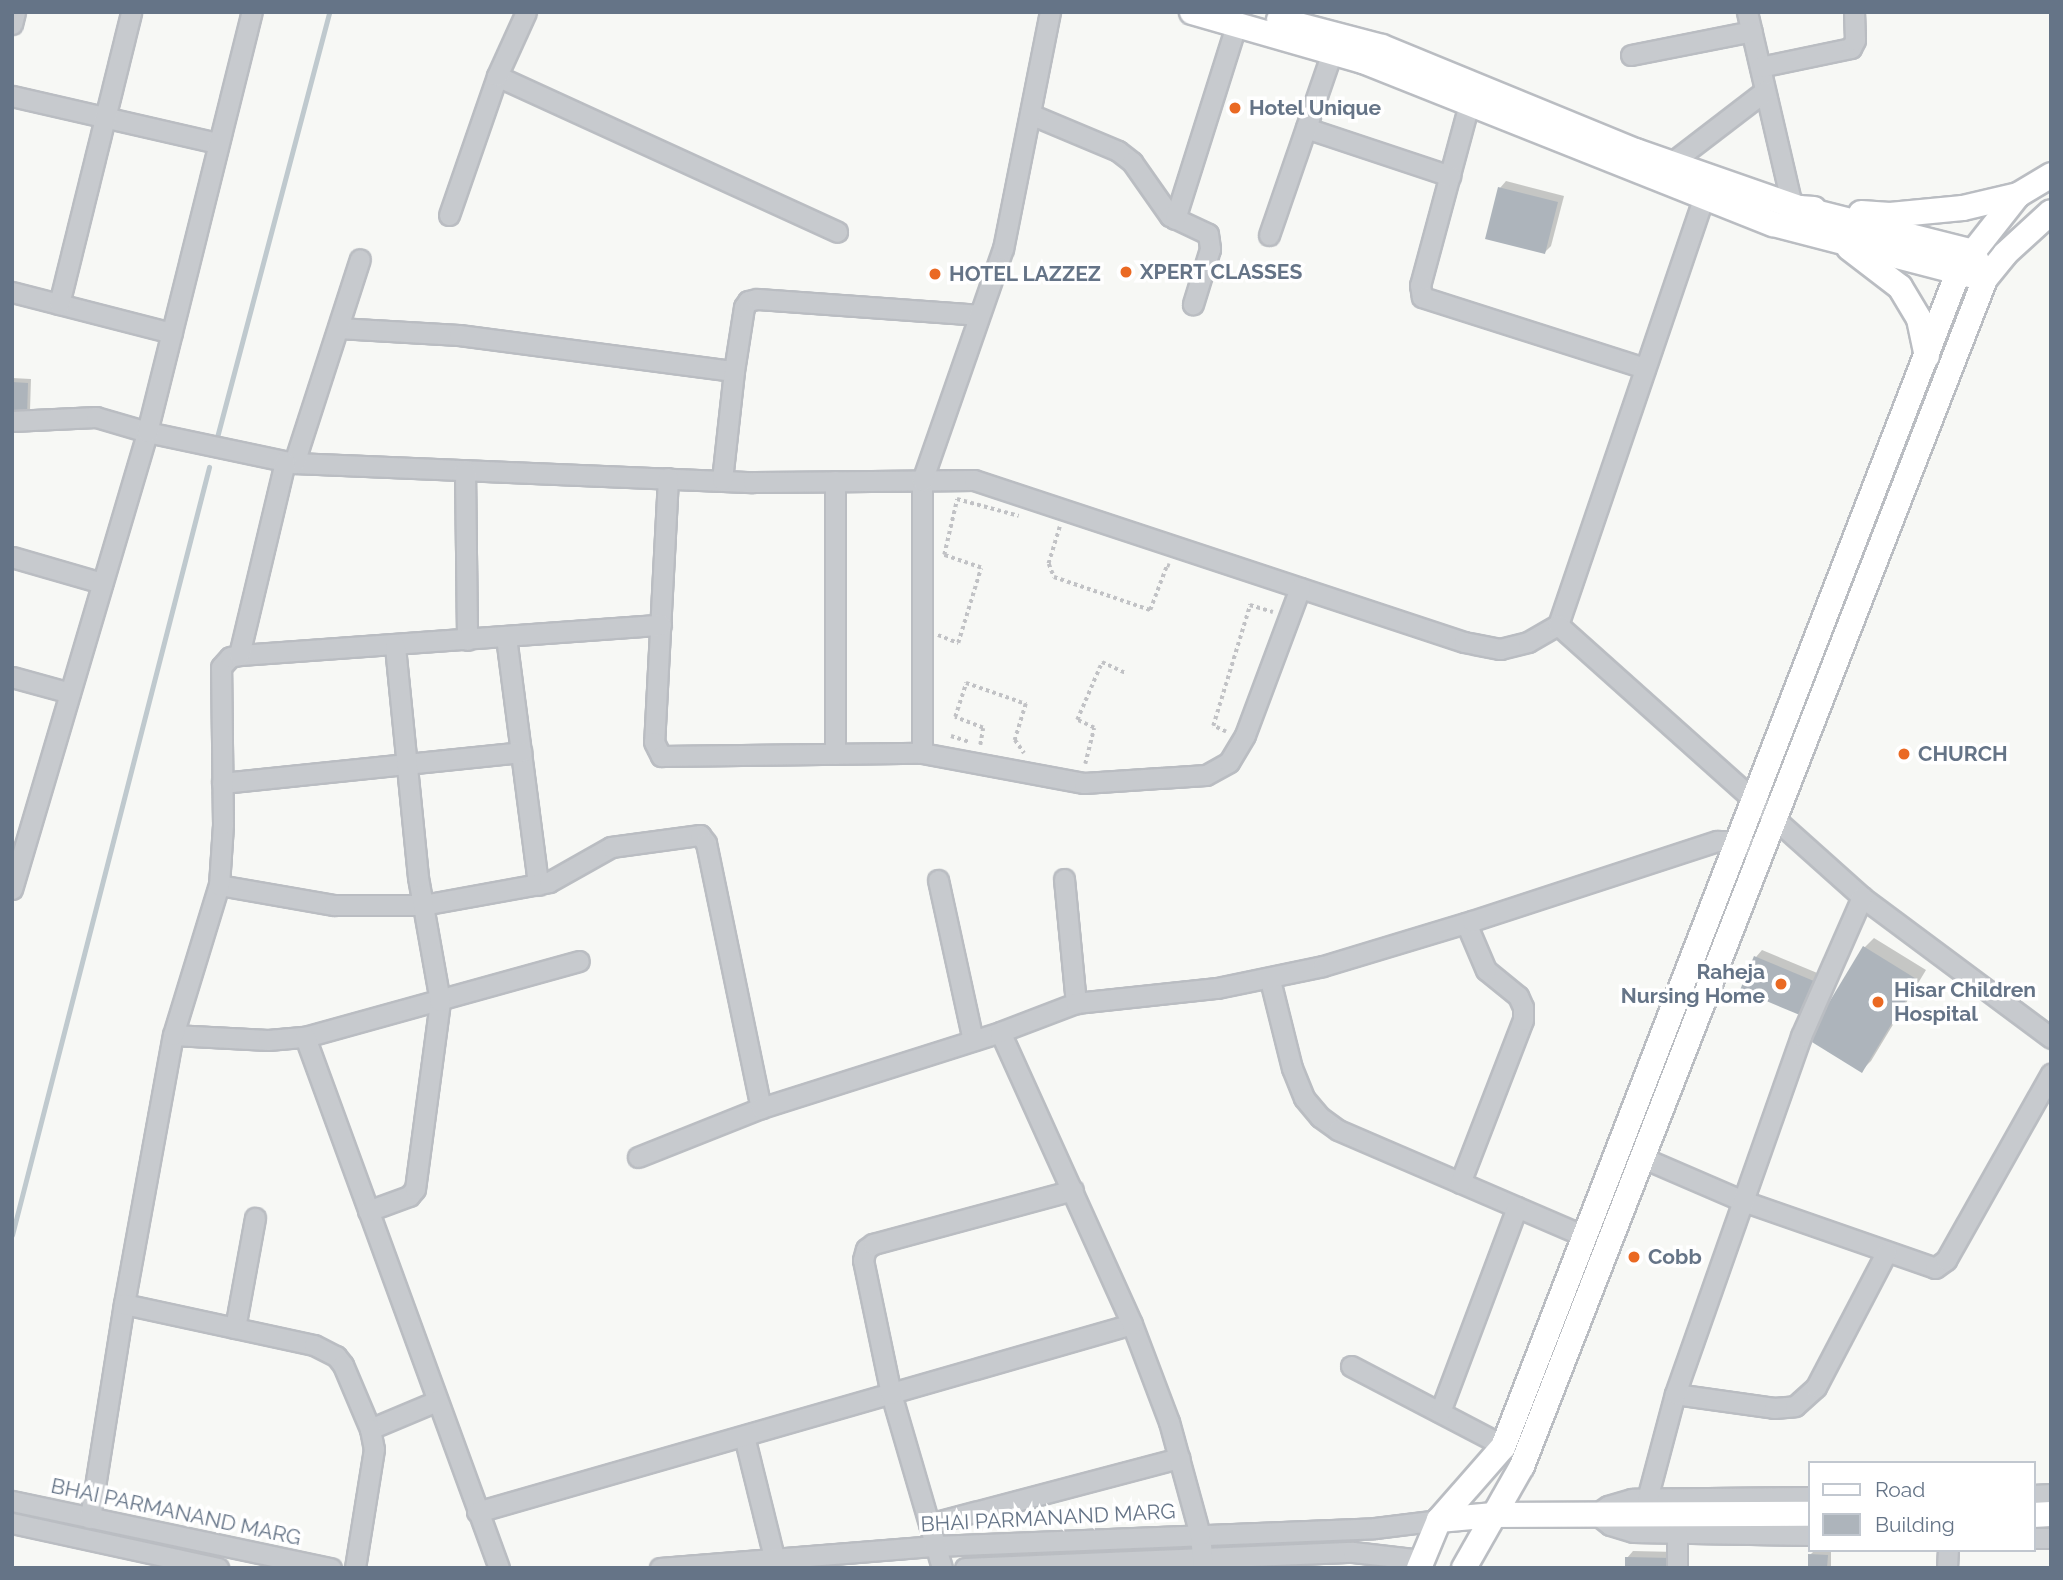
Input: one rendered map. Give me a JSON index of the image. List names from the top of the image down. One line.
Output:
{"streets":{"street":["BHAI PARMANAND MARG"]},"places":["Hotel Unique","XPERT CLASSES","HOTEL LAZZEZ","CHURCH","Raheja Nursing Home","Hisar Children Hospital","Cobb"],"legend":["Road","Building"]}
